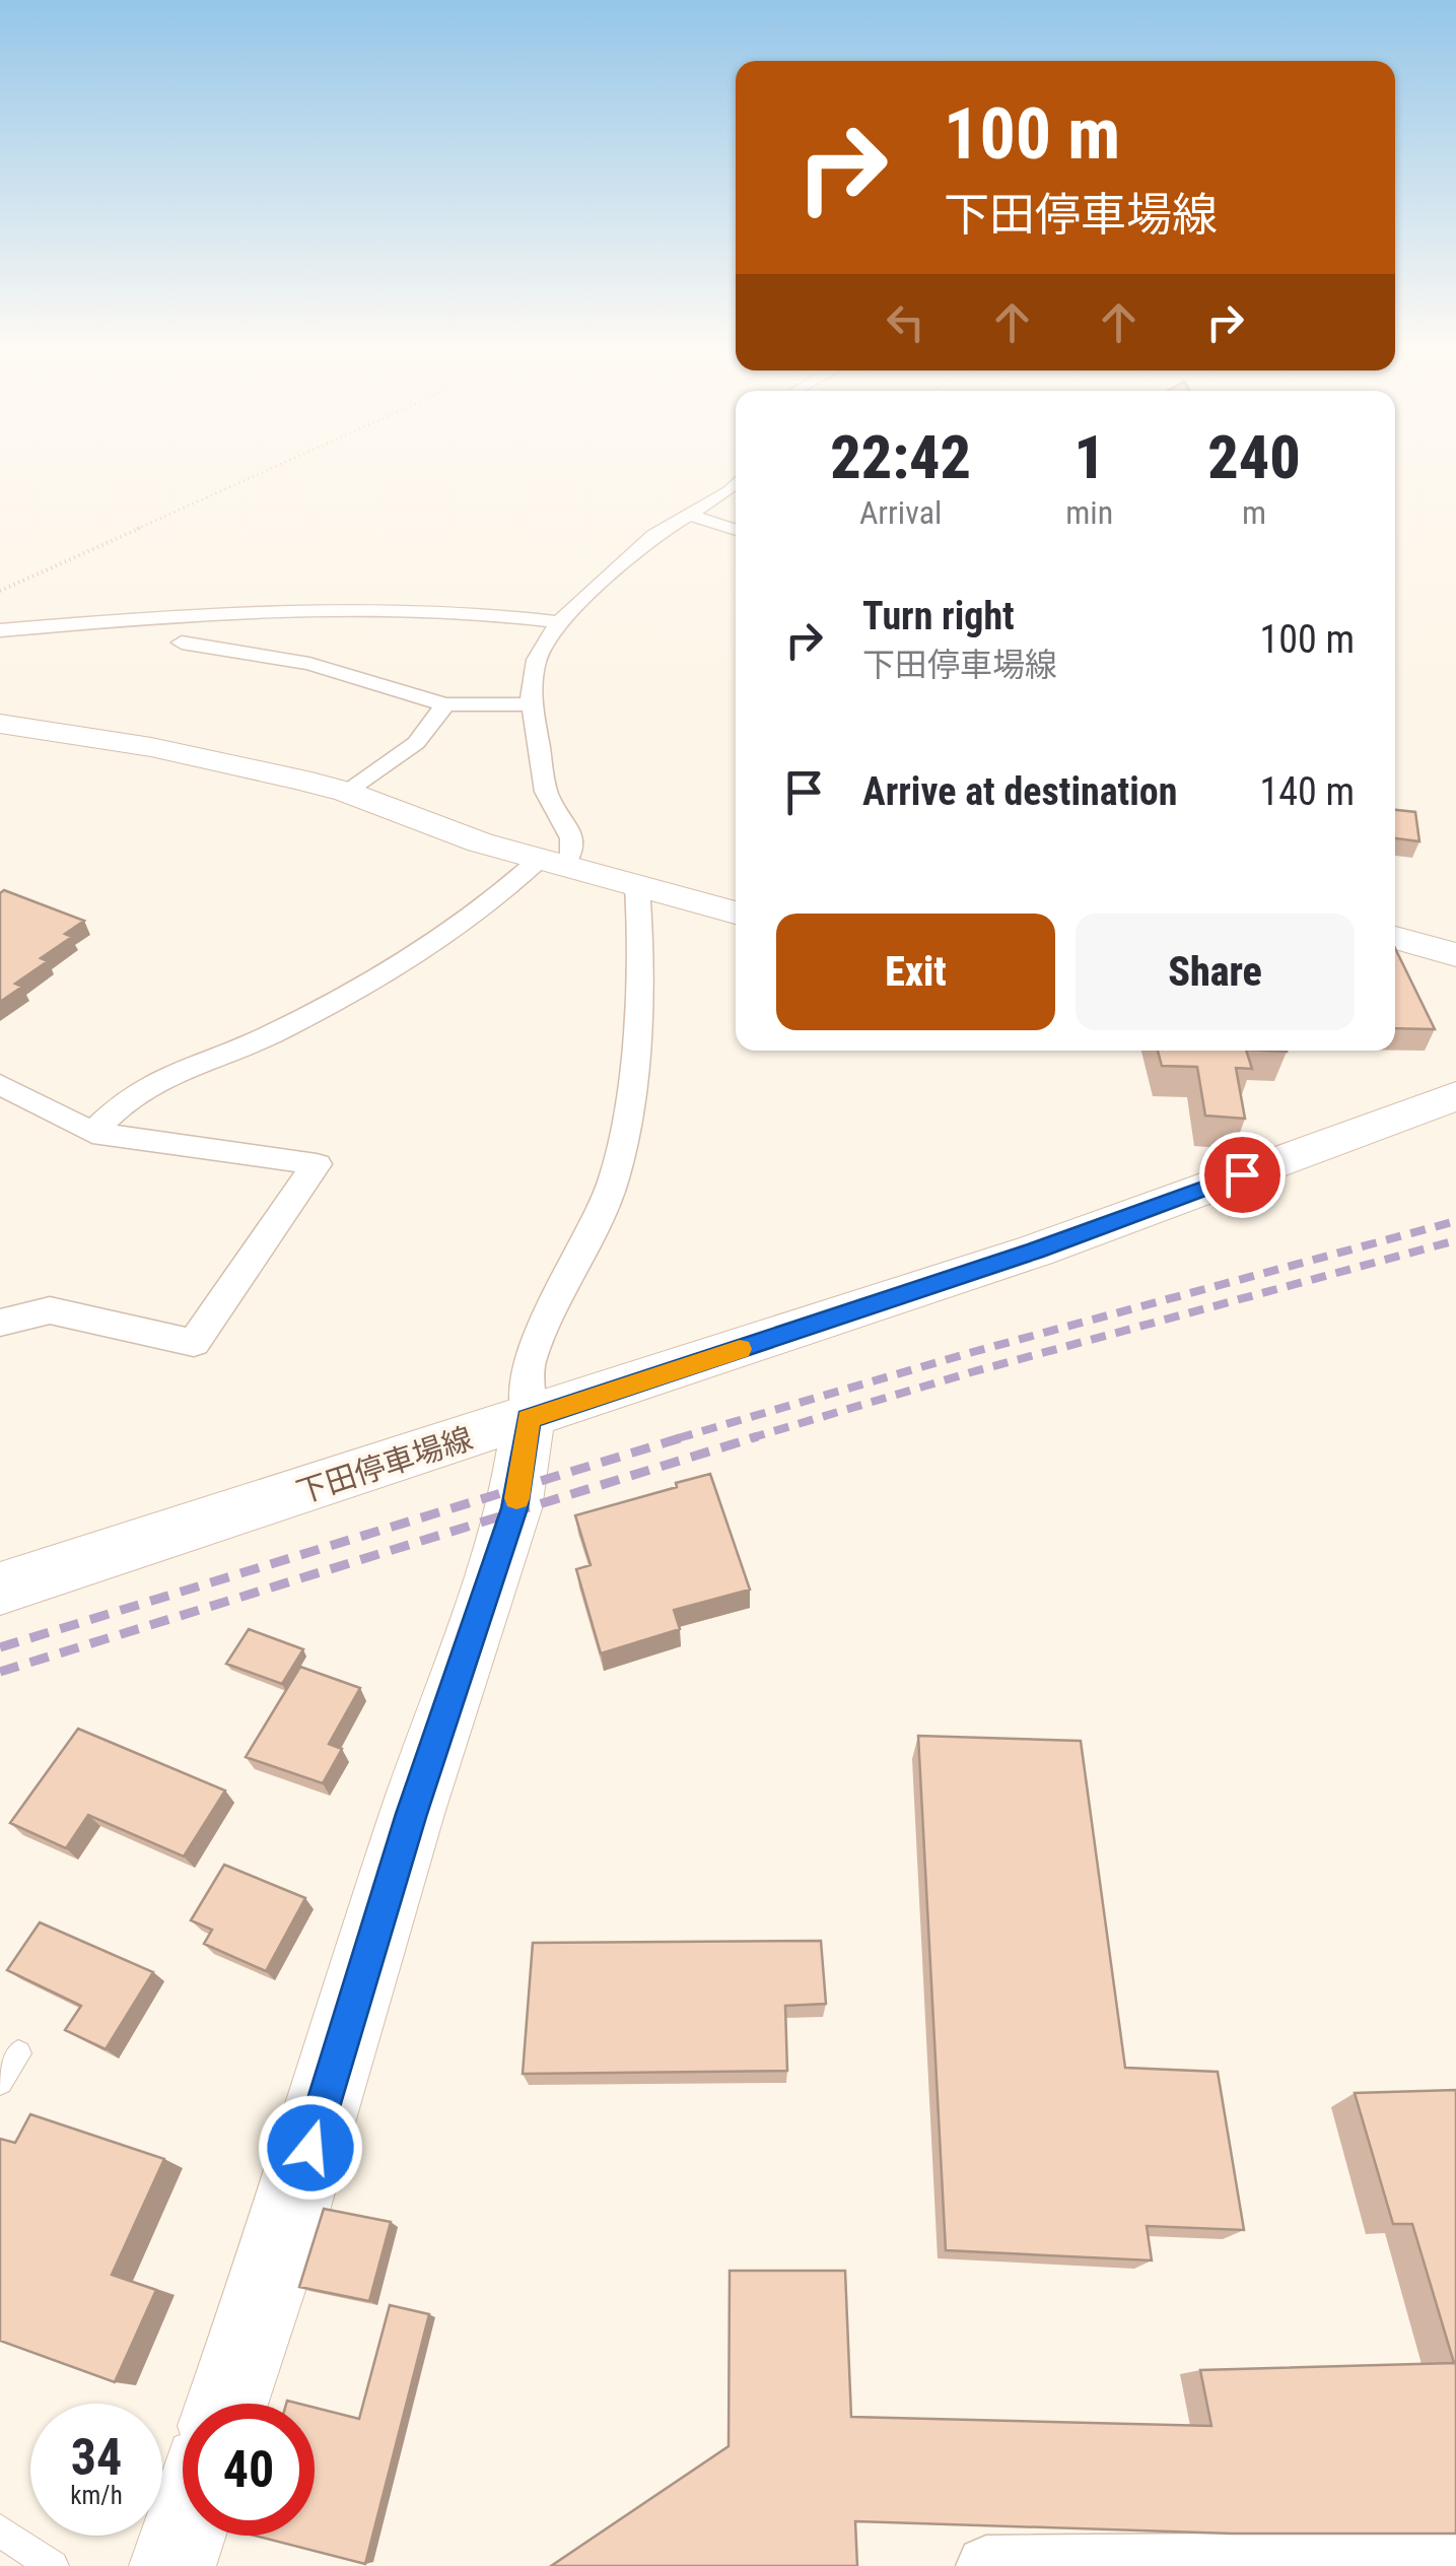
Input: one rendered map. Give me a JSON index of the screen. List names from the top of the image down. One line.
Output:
{"streets":{"street":["下田停車場線"]},"page":{"turn":["100 m","下田停車場線"],"eta":["22:42","Arrival","1","min","240","m"],"list":[{"name":"Turn right","note":"下田停車場線","value":"100 m"},{"name":"Arrive at destination","value":"140 m"}],"buttons":["Exit","Share"],"speed":"34 km/h","limit":"40"}}
